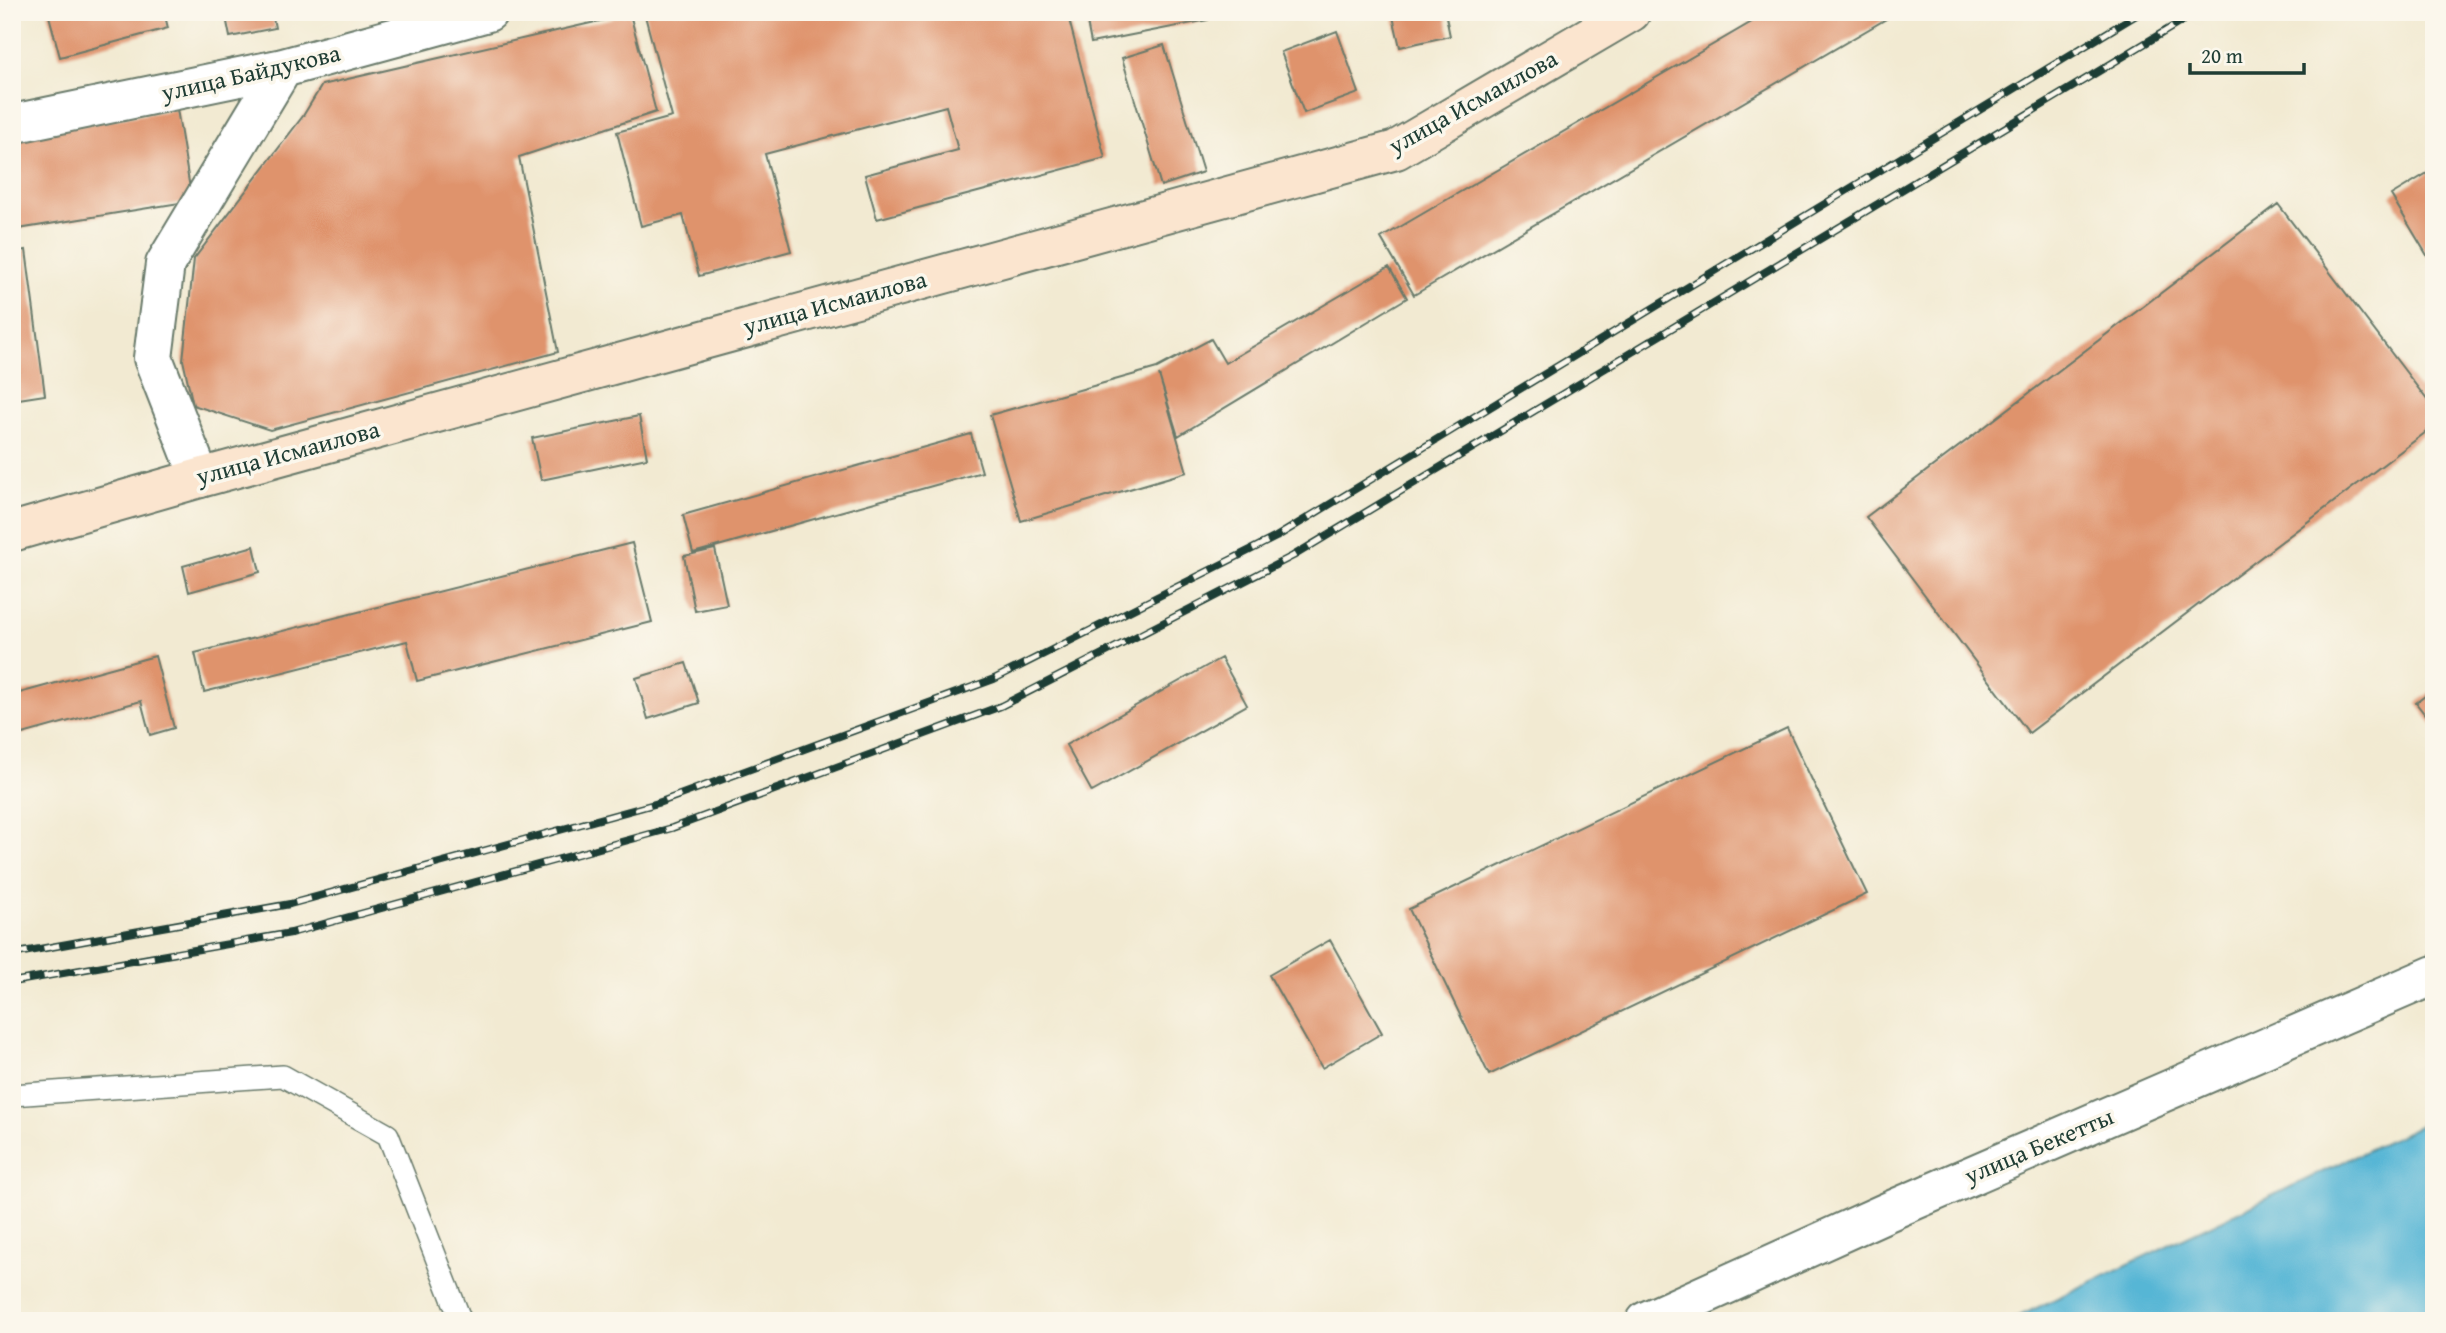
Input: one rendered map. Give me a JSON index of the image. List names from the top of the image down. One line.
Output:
{"streets":{"main road":["улица Исмаилова"],"street":["улица Байдукова","улица Бекетты"]},"scale_bar":"20 m"}
